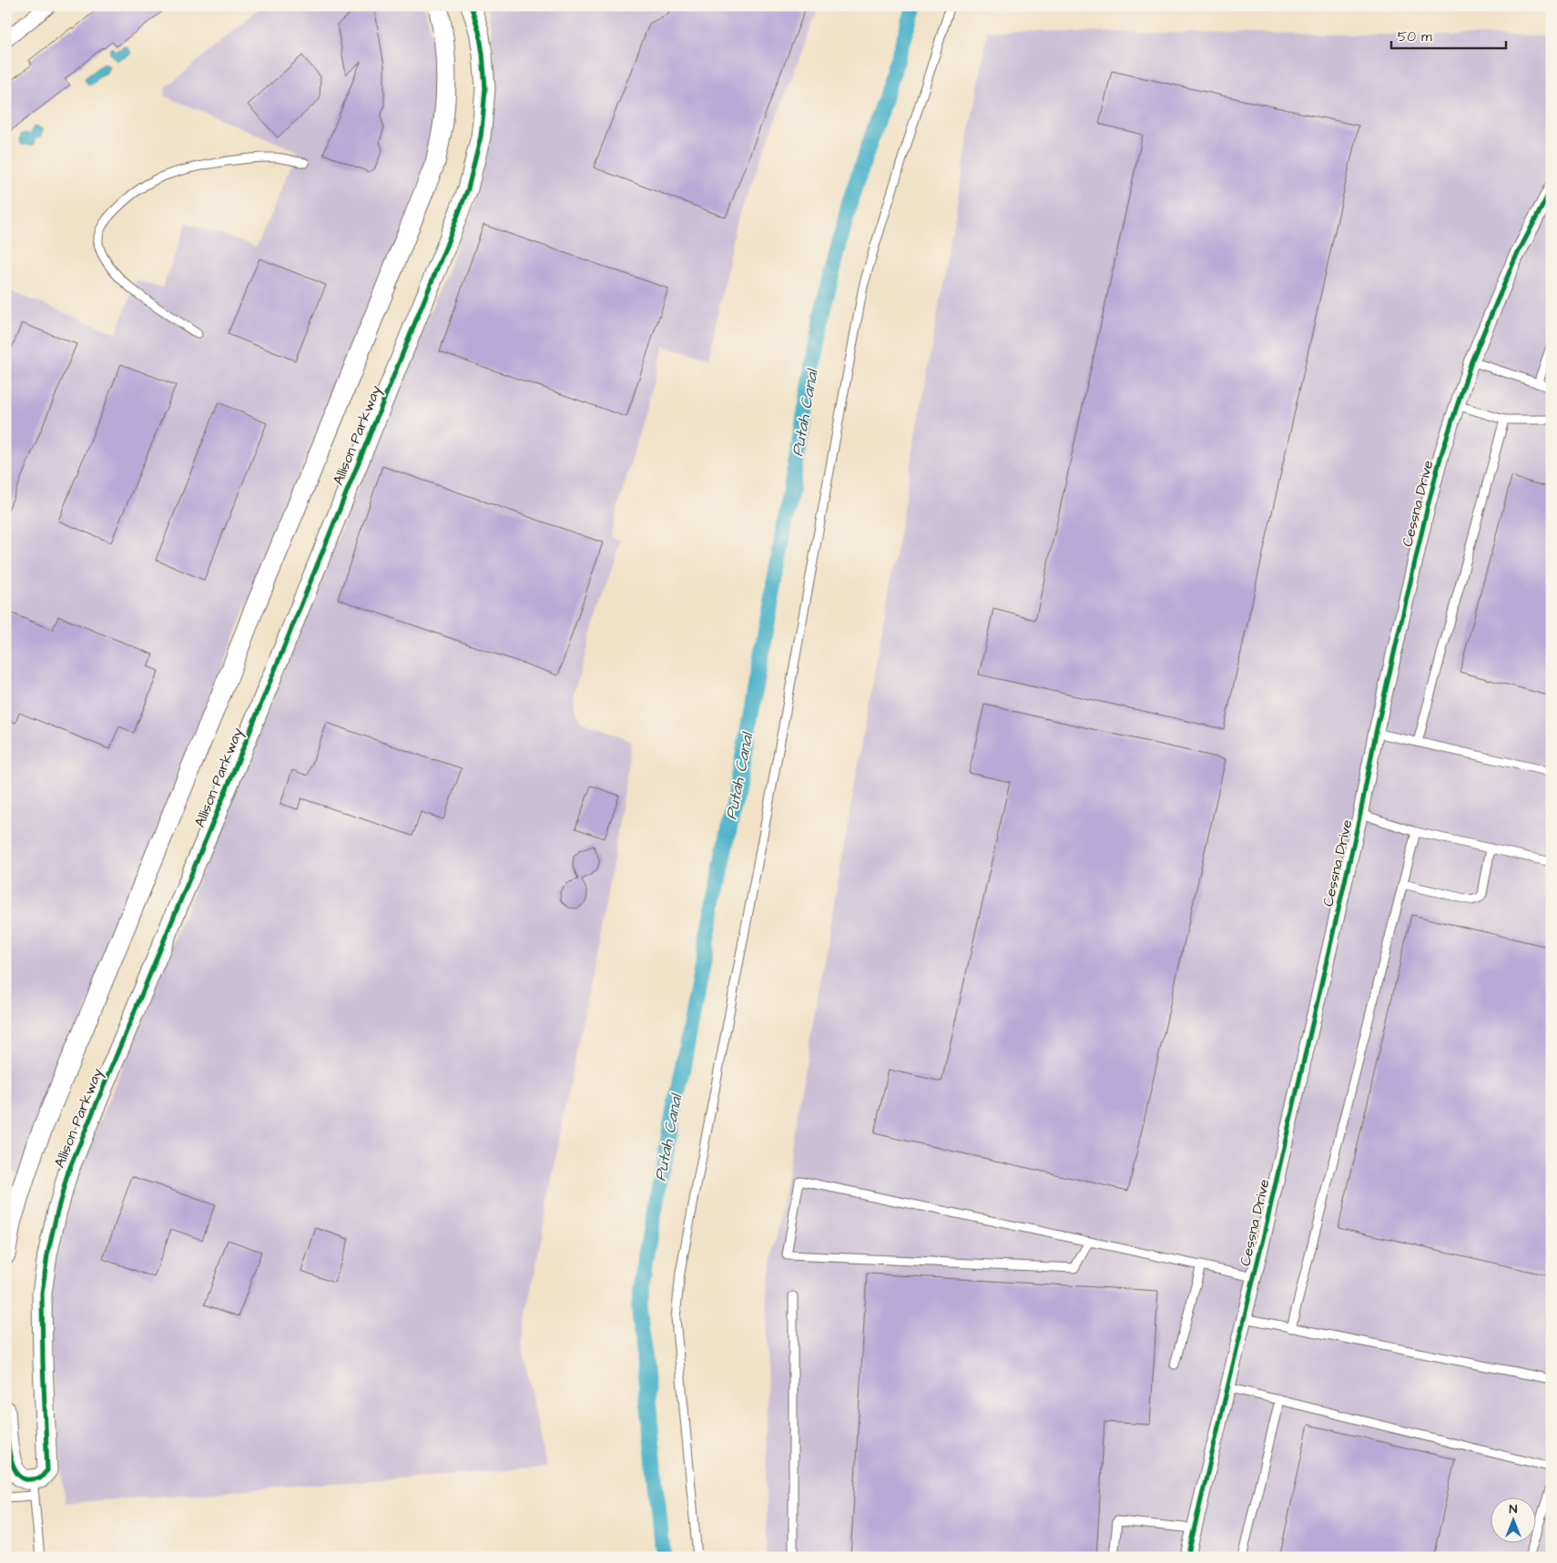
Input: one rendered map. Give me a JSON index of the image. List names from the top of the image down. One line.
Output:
{"streets":{"street":["Allison Parkway","Cessna Drive"]},"water":["Putah Canal"],"scale_bar":"50 m","north":"top"}
